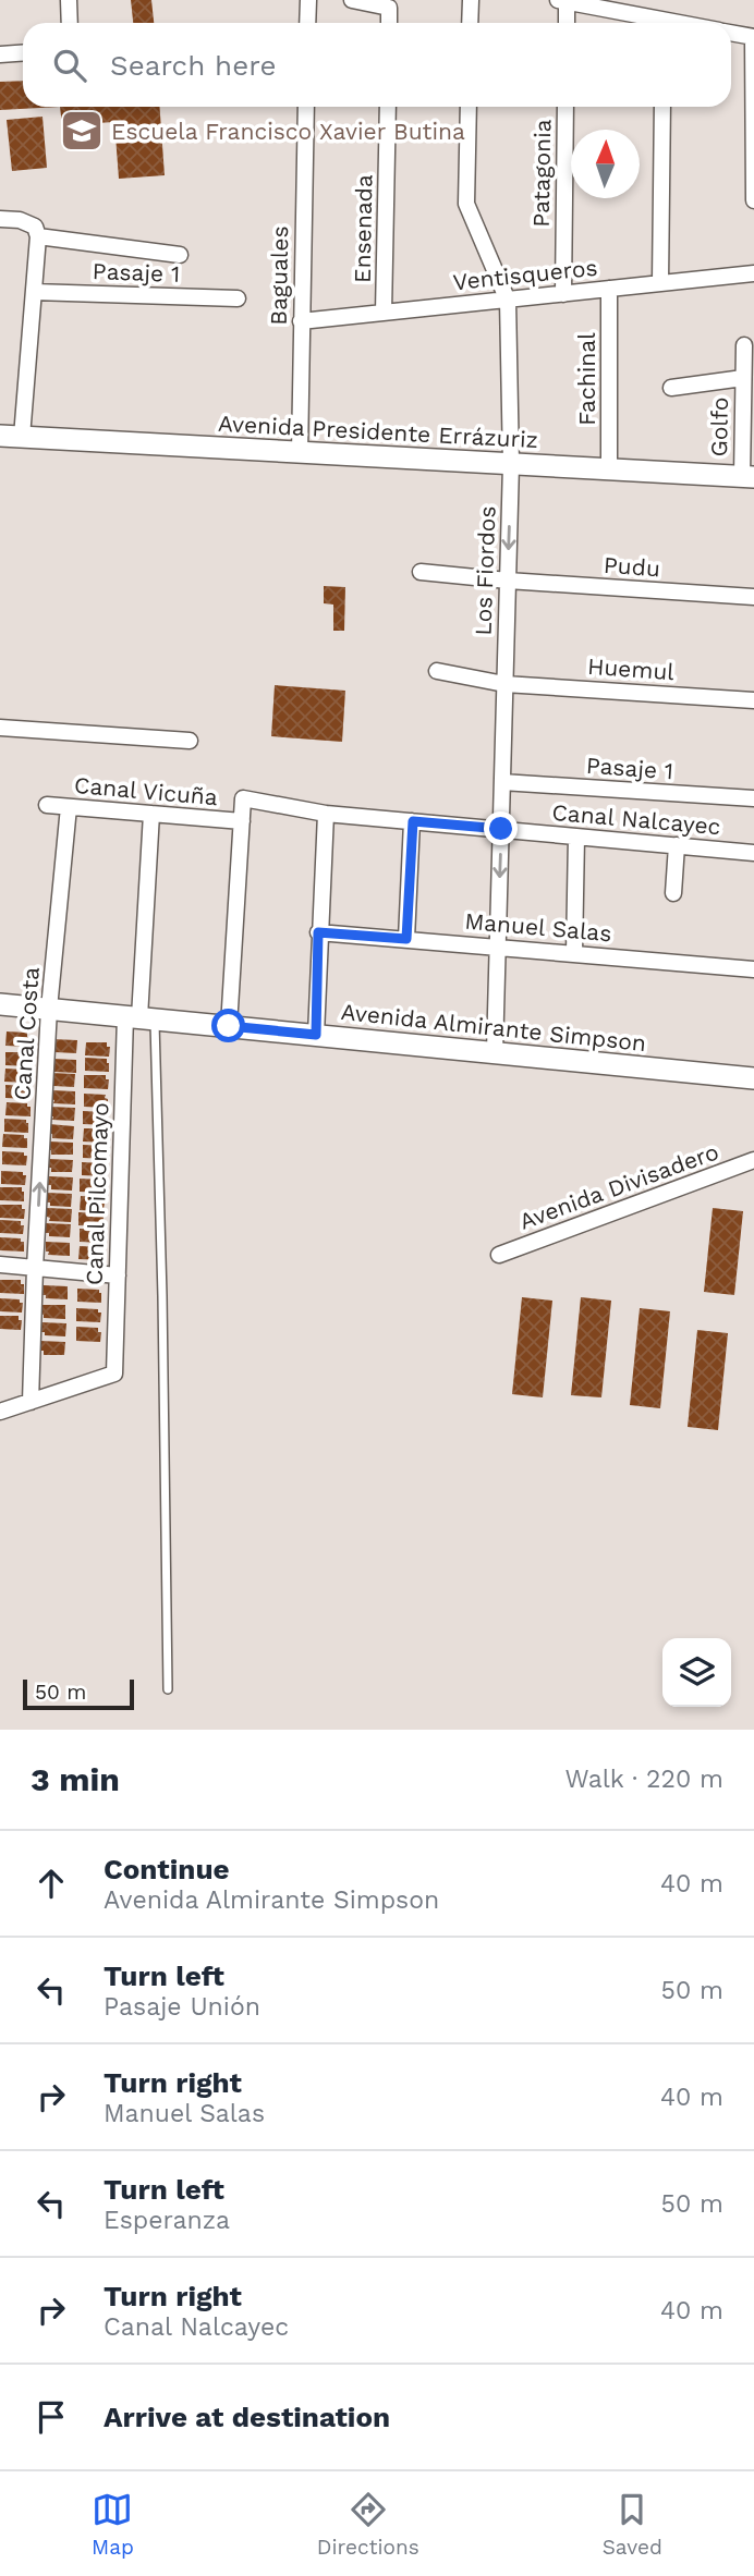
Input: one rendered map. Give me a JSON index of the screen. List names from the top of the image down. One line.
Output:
{"streets":{"street":["Patagonia","Ensenada","Pasaje 1","Ventisqueros","Baguales","Fachinal","Golfo","Avenida Presidente Errázuriz","Pudu","Los Fiordos","Huemul","Canal Vicuña","Canal Nalcayec","Manuel Salas","Avenida Almirante Simpson","Canal Costa","Avenida Divisadero","Canal Pilcomayo"]},"crossings":[["Patagonia","Ventisqueros"],["Ensenada","Ventisqueros"],["Pasaje 1","Los Fiordos"],["Ventisqueros","Baguales"],["Ventisqueros","Fachinal"],["Ventisqueros","Los Fiordos"],["Baguales","Avenida Presidente Errázuriz"],["Fachinal","Avenida Presidente Errázuriz"],["Golfo","Avenida Presidente Errázuriz"],["Avenida Presidente Errázuriz","Los Fiordos"],["Pudu","Los Fiordos"],["Los Fiordos","Huemul"],["Los Fiordos","Canal Nalcayec"],["Los Fiordos","Manuel Salas"],["Los Fiordos","Avenida Almirante Simpson"],["Canal Vicuña","Canal Nalcayec"],["Canal Vicuña","Canal Costa"],["Canal Vicuña","Canal Pilcomayo"],["Avenida Almirante Simpson","Canal Costa"],["Avenida Almirante Simpson","Canal Pilcomayo"],["Canal Costa","Canal Pilcomayo"]],"one_way":["Canal Costa"],"places":{"school or university":["Escuela Francisco Xavier Butina"]},"scale_bar":"50 m","north":"top","page":{"search":"Search here","scale":"50 m","heading":["3 min","Walk · 220 m"],"list":[["Continue","Avenida Almirante Simpson","40 m"],["Turn left","Pasaje Unión","50 m"],["Turn right","Manuel Salas","40 m"],["Turn left","Esperanza","50 m"],["Turn right","Canal Nalcayec","40 m"],"Arrive at destination"],"nav":["Map","Directions","Saved"]}}
